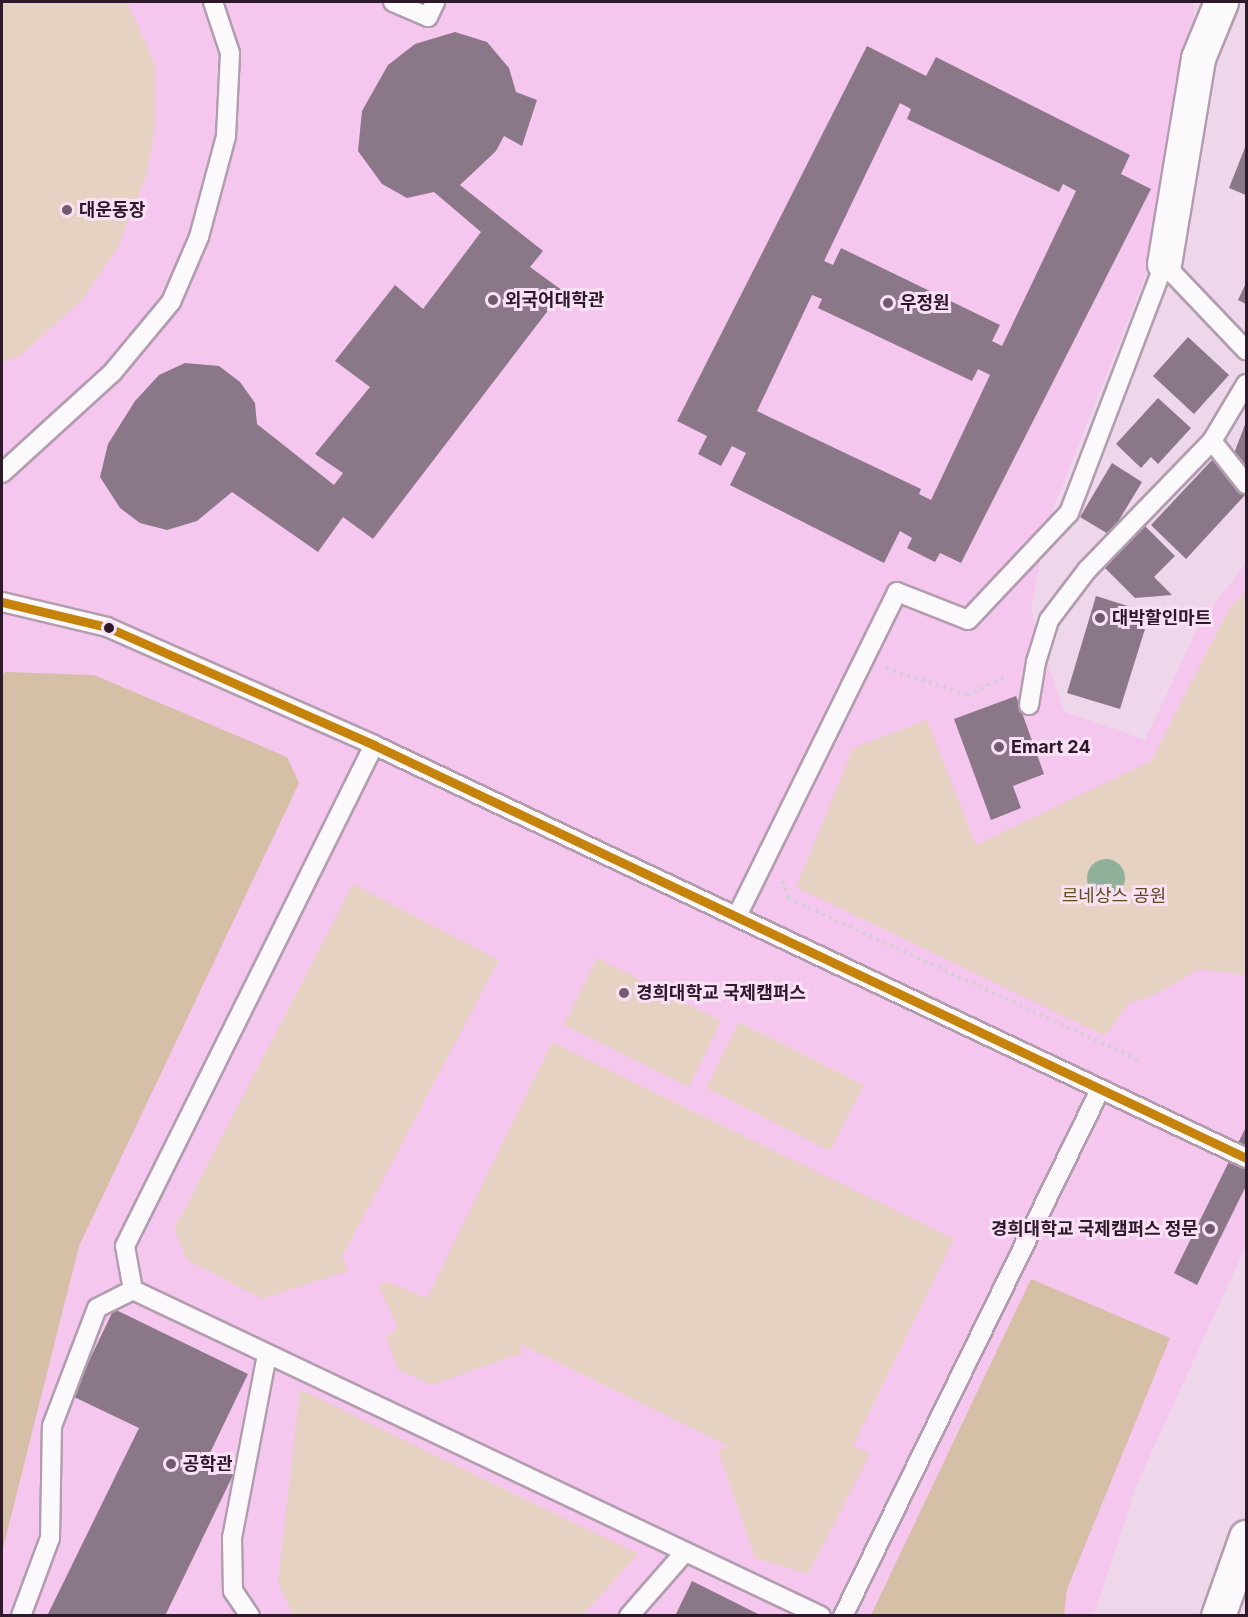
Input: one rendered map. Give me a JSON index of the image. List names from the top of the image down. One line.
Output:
{"parks":["르네상스 공원"],"places":["대운동장","외국어대학관","우정원","대박할인마트","Emart 24","경희대학교 국제캠퍼스","경희대학교 국제캠퍼스 정문","공학관"]}
